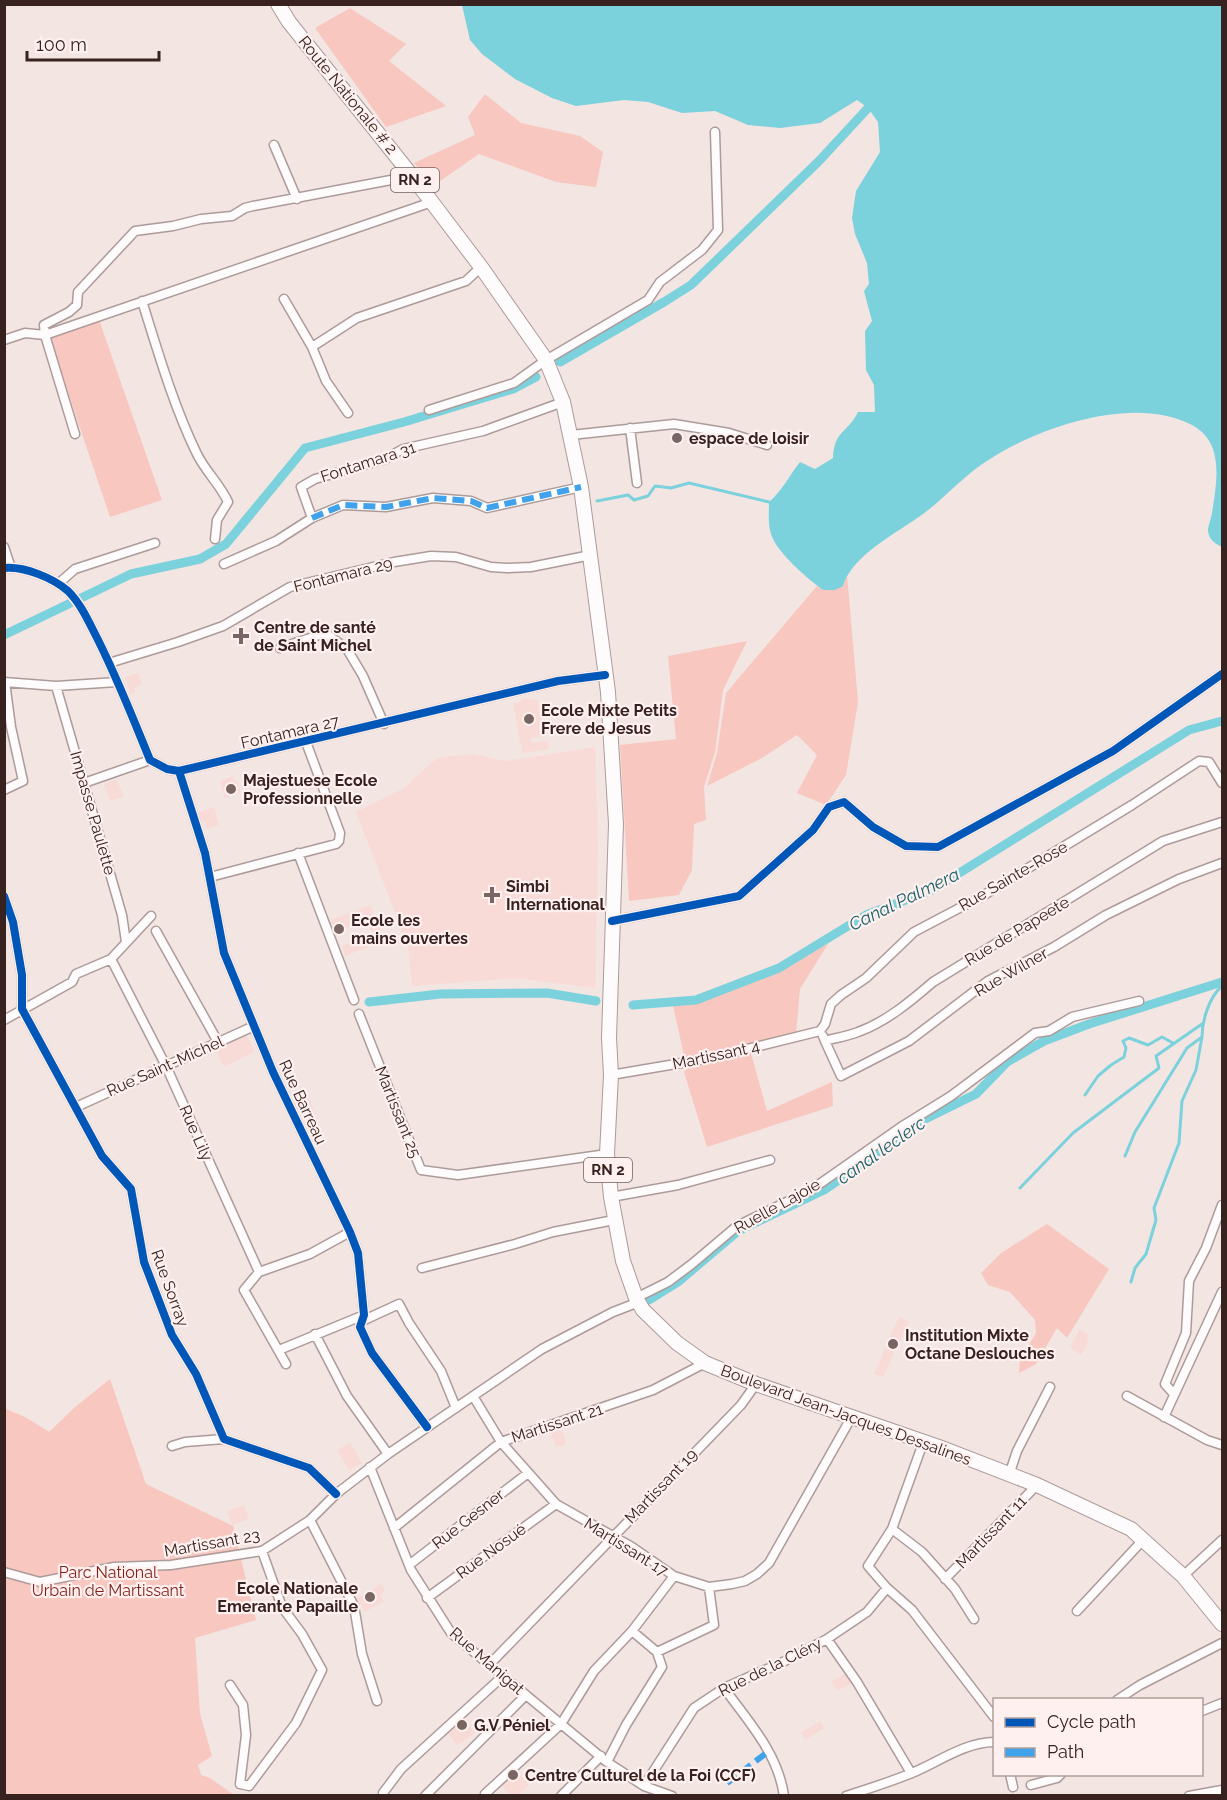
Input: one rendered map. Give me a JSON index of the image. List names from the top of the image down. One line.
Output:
{"streets":{"main road":["Route Nationale # 2","RN 2","Boulevard Jean-Jacques Dessalines"],"street":["Fontamara 31","Fontamara 29","Fontamara 27","Impasse Paulette","Rue Sainte-Rose","Rue de Papeete","Rue Wilner","Martissant 4","Rue Saint-Michel","Rue Barreau","Martissant 25","Rue Lily","Ruelle Lajoie","Rue Sorray","Martissant 21","Martissant 19","Rue Gesner","Martissant 11","Martissant 23","Martissant 17","Rue Nosué","Rue Manigat","Rue de la Cléry"]},"crossings":[["Route Nationale # 2","Boulevard Jean-Jacques Dessalines"],["Fontamara 31","Boulevard Jean-Jacques Dessalines"],["Fontamara 29","Boulevard Jean-Jacques Dessalines"],["Fontamara 27","Rue Barreau"],["Fontamara 27","Boulevard Jean-Jacques Dessalines"],["Rue Sainte-Rose","Martissant 4"],["Rue de Papeete","Rue Wilner"],["Martissant 4","Boulevard Jean-Jacques Dessalines"],["Rue Saint-Michel","Rue Barreau"],["Rue Saint-Michel","Rue Lily"],["Rue Saint-Michel","Rue Sorray"],["Rue Barreau","Martissant 23"],["Martissant 25","Boulevard Jean-Jacques Dessalines"],["Ruelle Lajoie","Boulevard Jean-Jacques Dessalines"],["Ruelle Lajoie","Martissant 23"],["Boulevard Jean-Jacques Dessalines","Martissant 21"],["Boulevard Jean-Jacques Dessalines","Martissant 19"],["Boulevard Jean-Jacques Dessalines","Martissant 11"],["Boulevard Jean-Jacques Dessalines","Martissant 23"],["Boulevard Jean-Jacques Dessalines","Martissant 17"],["Martissant 21","Martissant 17"],["Martissant 21","Rue Manigat"],["Martissant 19","Martissant 17"],["Martissant 19","Rue Manigat"],["Rue Gesner","Martissant 17"],["Rue Gesner","Rue Manigat"],["Martissant 23","Martissant 17"],["Martissant 23","Rue Manigat"],["Martissant 17","Rue Nosué"],["Rue Nosué","Rue Manigat"],["Rue Manigat","Rue de la Cléry"]],"water":["Canal Palmera","canal leclerc"],"parks":["Parc National Urbain de Martissant"],"places":{"other":["espace de loisir","Ecole Mixte Petits Frere de Jesus","Majestuese Ecole Professionnelle","Ecole les mains ouvertes","Institution Mixte Octane Deslouches","Ecole Nationale Emerante Papaille","G.V Péniel","Centre Culturel de la Foi (CCF)"],"health":["Centre de santé de Saint Michel","Simbi International"]},"legend":["Cycle path","Path"],"scale_bar":"100 m"}
